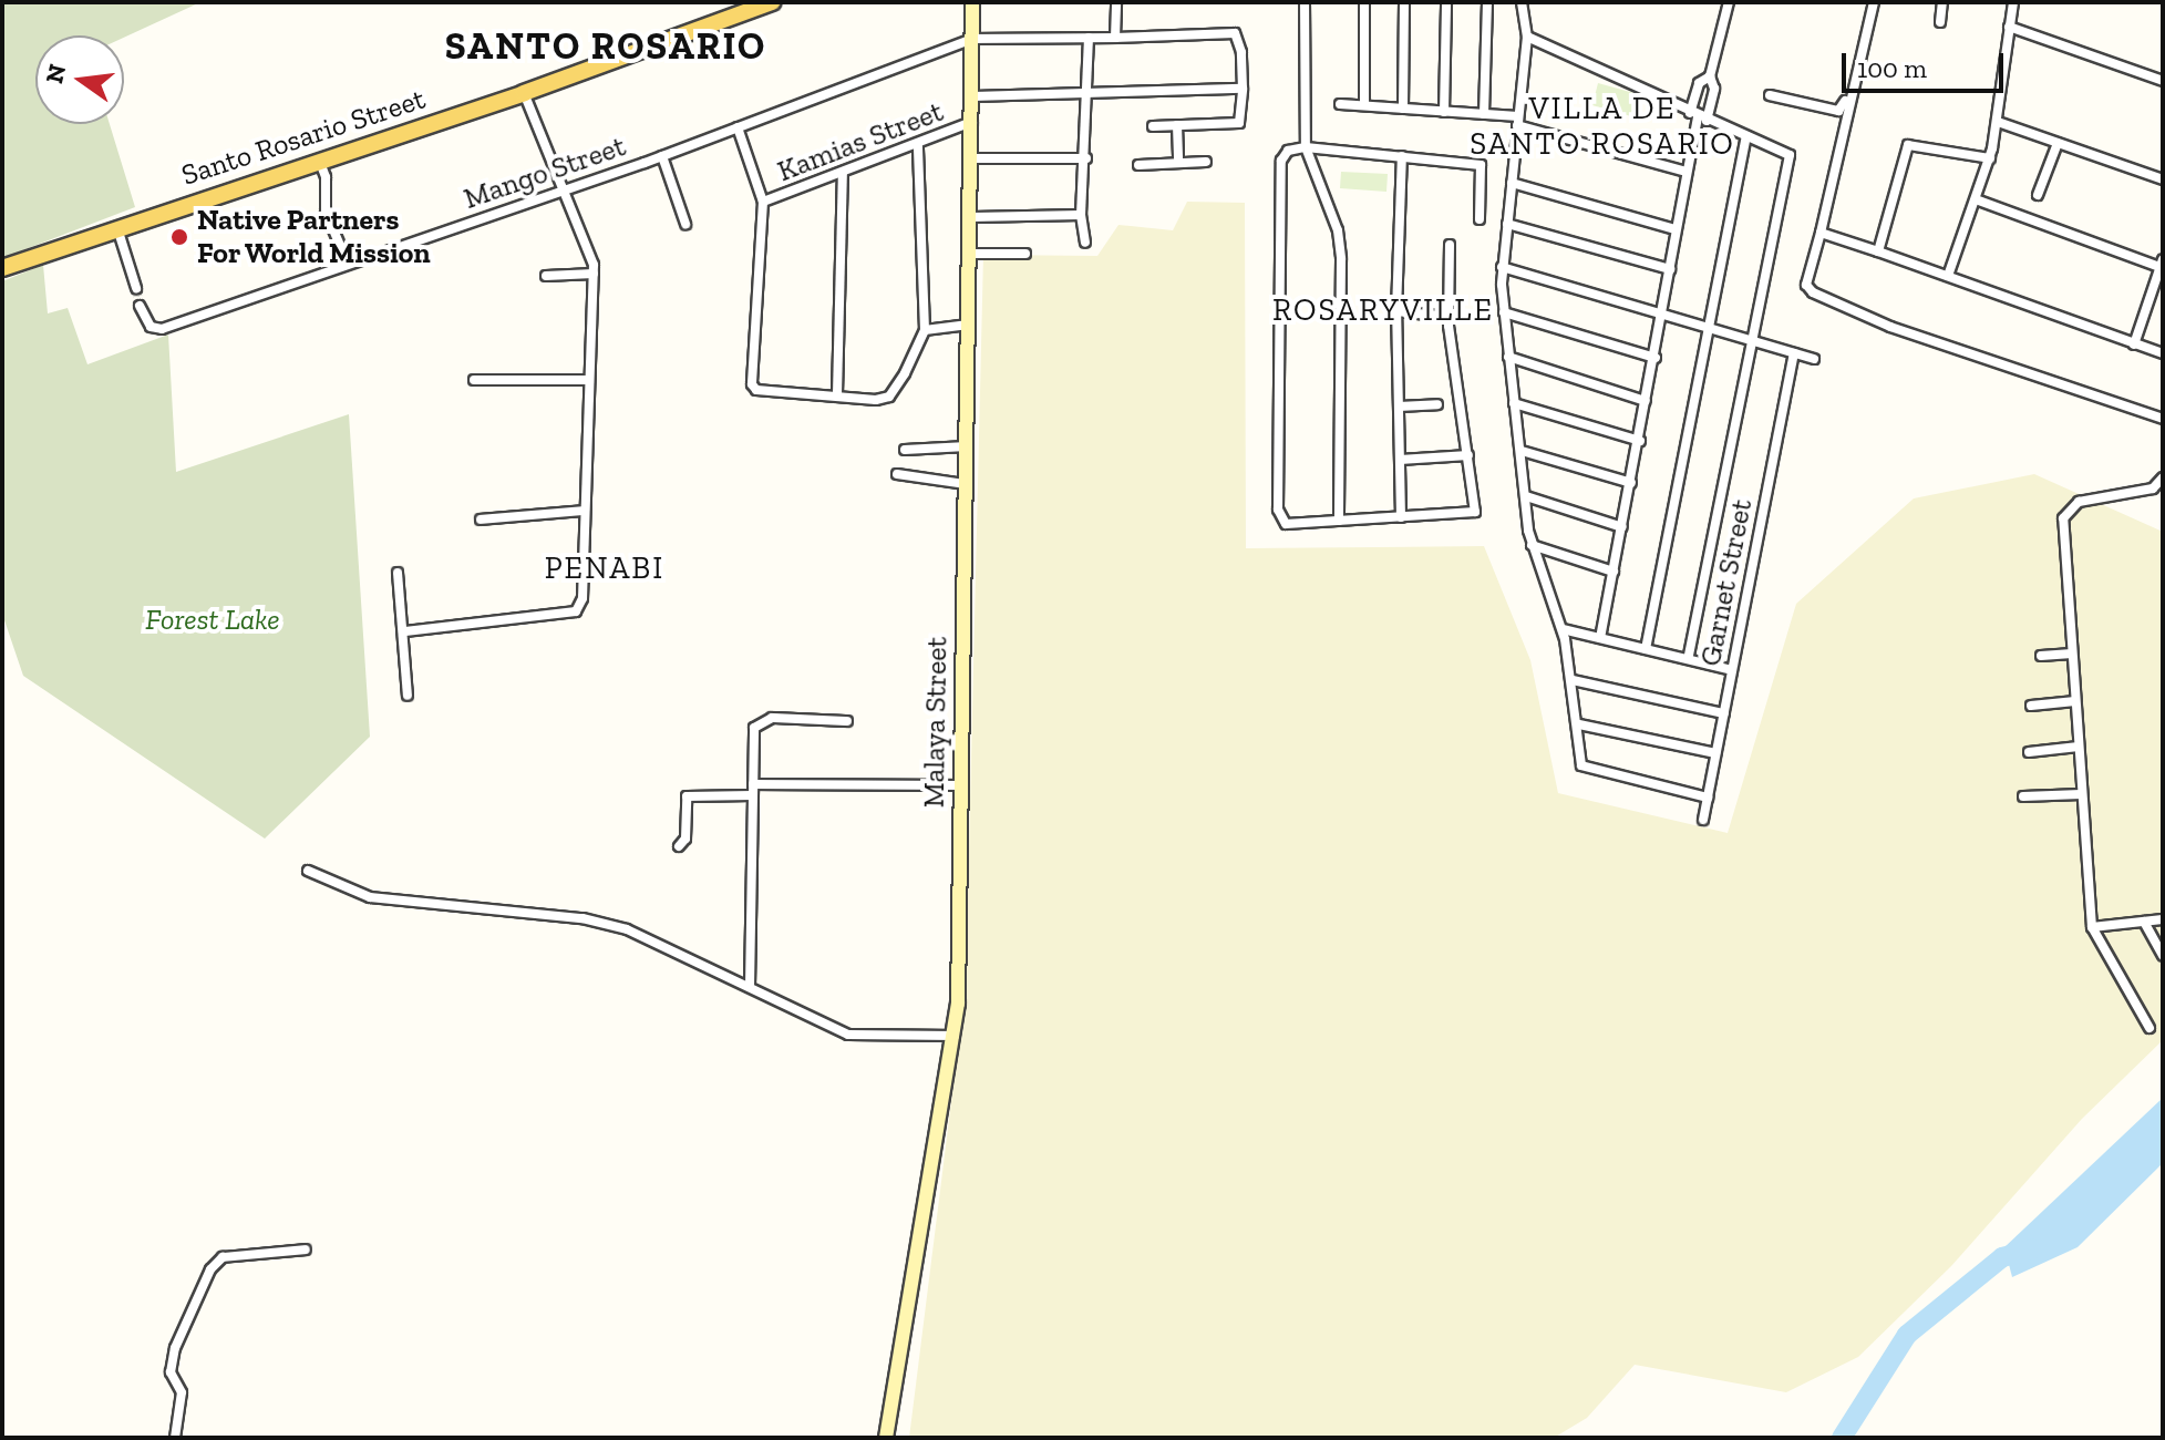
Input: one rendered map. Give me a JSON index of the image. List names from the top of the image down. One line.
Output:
{"streets":{"main road":["Santo Rosario Street"],"street":["Kamias Street","Mango Street","Garnet Street","Malaya Street"]},"crossings":[["Kamias Street","Malaya Street"],["Mango Street","Malaya Street"]],"districts":["SANTO ROSARIO","VILLA DE SANTO ROSARIO","ROSARYVILLE","PENABI"],"parks":["Forest Lake"],"places":["Native Partners For World Mission"],"scale_bar":"100 m","north":"left"}
